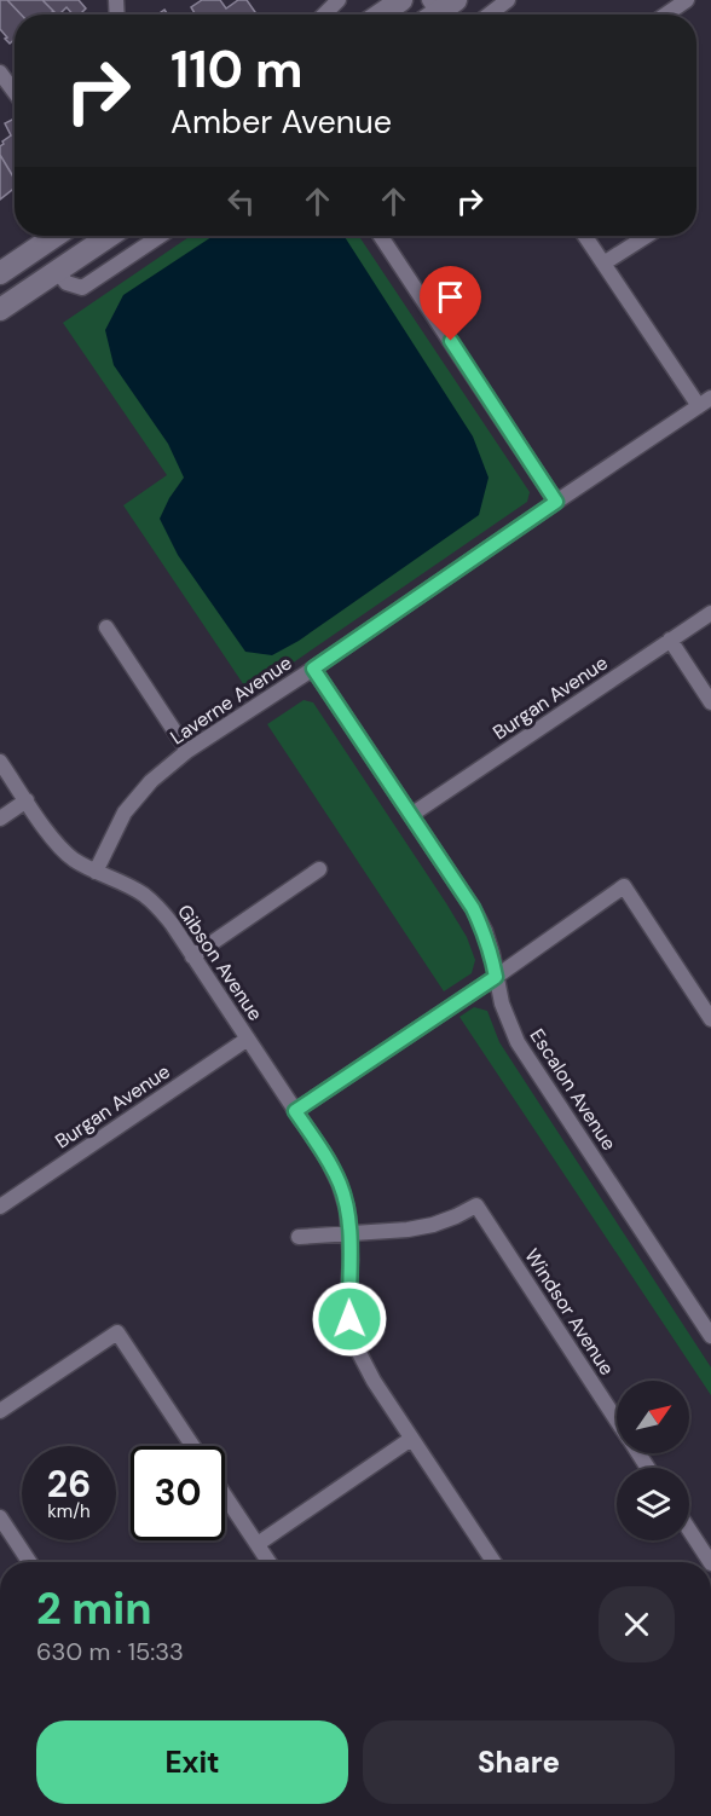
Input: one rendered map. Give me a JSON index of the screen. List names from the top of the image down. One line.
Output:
{"streets":{"street":["Burgan Avenue","Laverne Avenue","Gibson Avenue","Escalon Avenue","Windsor Avenue"]},"crossings":[["Burgan Avenue","Gibson Avenue"],["Burgan Avenue","Escalon Avenue"],["Laverne Avenue","Gibson Avenue"],["Laverne Avenue","Escalon Avenue"],["Gibson Avenue","Windsor Avenue"]],"north":"top right","page":{"turn":["110 m","Amber Avenue"],"speed":"26 km/h","limit":"30","heading":["2 min","630 m · 15:33"],"buttons":["Exit","Share"]}}
